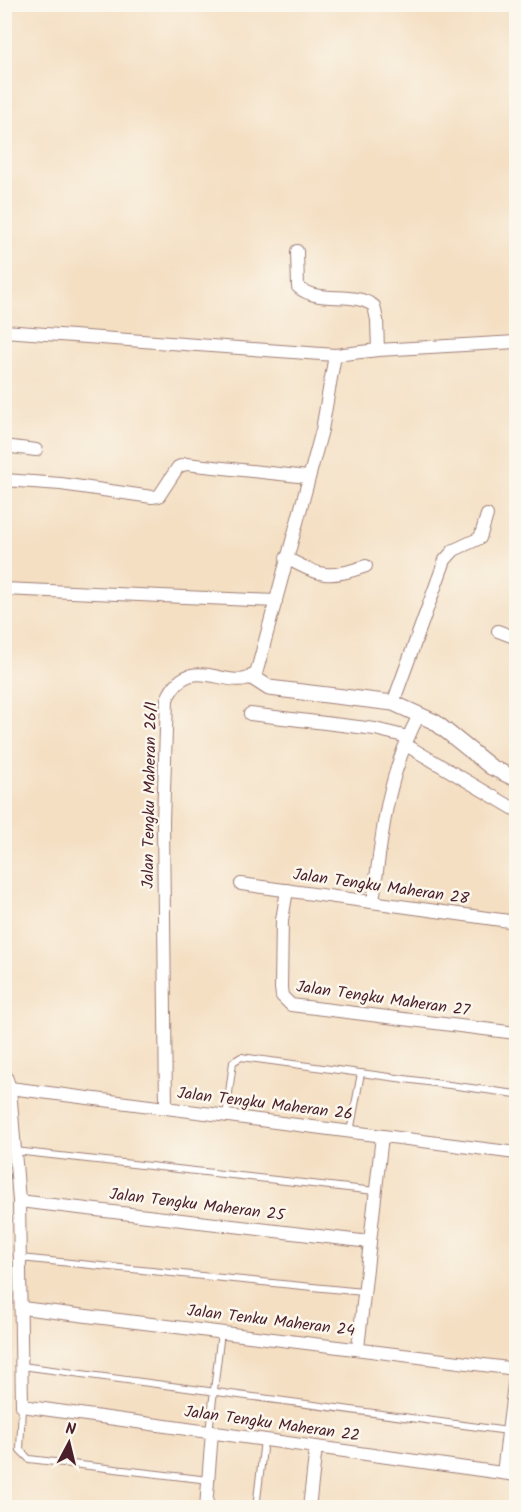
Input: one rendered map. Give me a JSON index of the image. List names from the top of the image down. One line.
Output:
{"streets":{"street":["Jalan Tengku Maheran 26/1","Jalan Tengku Maheran 28","Jalan Tengku Maheran 27","Jalan Tengku Maheran 26","Jalan Tengku Maheran 25","Jalan Tenku Maheran 24","Jalan Tengku Maheran 22"]},"crossings":[["Jalan Tengku Maheran 26/1","Jalan Tengku Maheran 26"],["Jalan Tengku Maheran 28","Jalan Tengku Maheran 27"]],"north":"top"}
